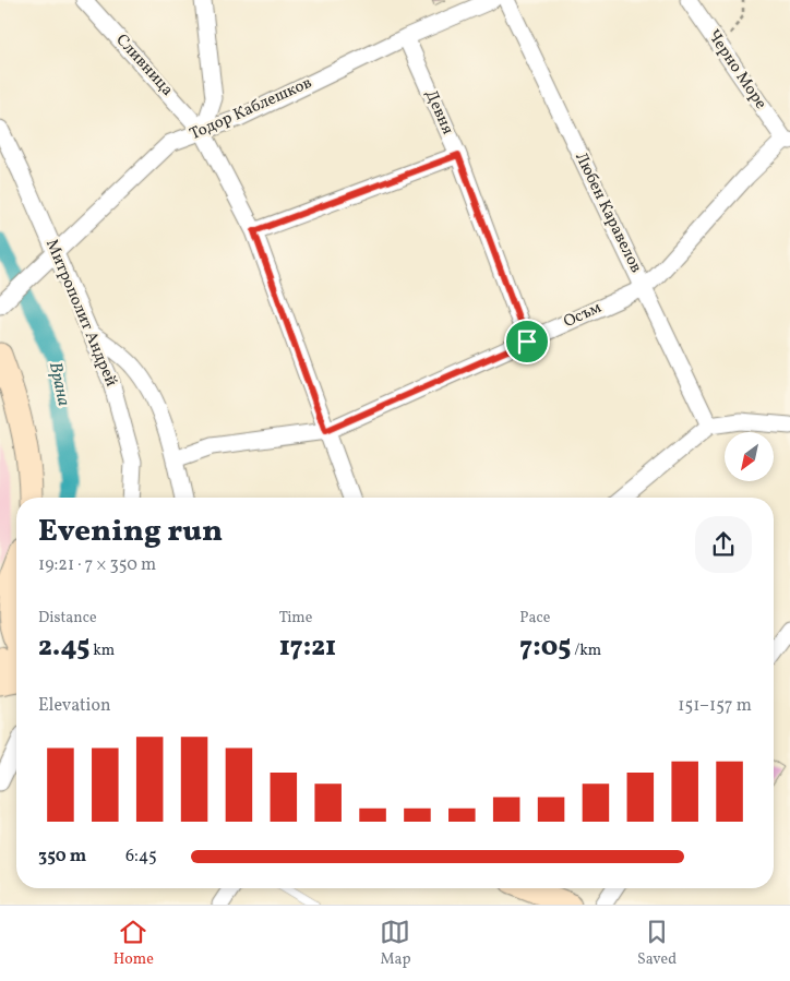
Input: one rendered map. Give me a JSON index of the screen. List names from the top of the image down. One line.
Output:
{"streets":{"street":["Сливница","Черно Море","Тодор Каблешков","Девня","Любен Каравелов","Митрополит Андрей","Осъм"]},"crossings":[["Сливница","Тодор Каблешков"],["Сливница","Осъм"],["Черно Море","Осъм"],["Тодор Каблешков","Девня"],["Тодор Каблешков","Митрополит Андрей"],["Девня","Осъм"],["Любен Каравелов","Осъм"]],"water":["Врана"],"north":"bottom left","page":{"heading":["Evening run","19:21 · 7 × 350 m"],"stats":[["Distance","2.45 km"],["Time","17:21"],["Pace","7:05 /km"]],"chart":["Elevation","151–157 m"],"list":[{"name":"350 m","note":"6:45"}],"tabs":["Home","Map","Saved"]}}
